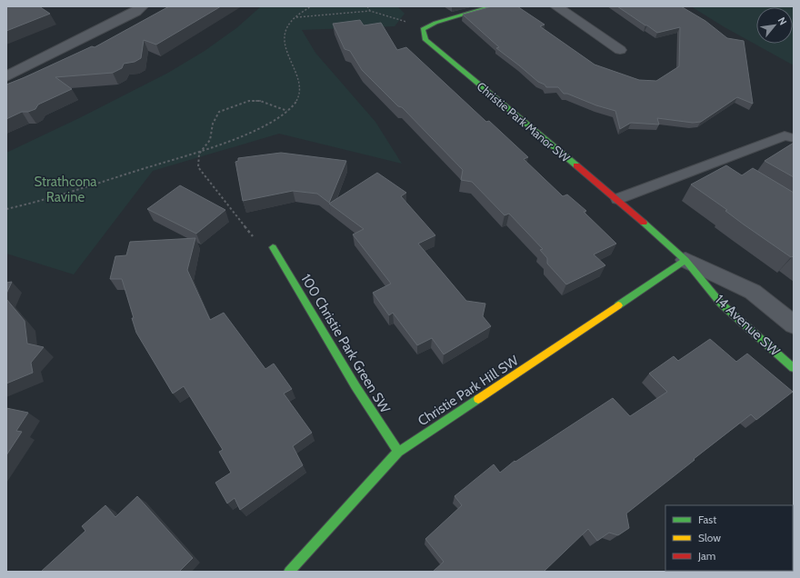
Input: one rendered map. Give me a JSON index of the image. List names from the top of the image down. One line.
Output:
{"streets":{"street":["Christie Park Manor SW","14 Avenue SW","100 Christie Park Green SW","Christie Park Hill SW"]},"crossings":[["Christie Park Manor SW","14 Avenue SW"],["Christie Park Manor SW","Christie Park Hill SW"],["14 Avenue SW","Christie Park Hill SW"],["100 Christie Park Green SW","Christie Park Hill SW"]],"parks":["Strathcona Ravine"],"legend":["Fast","Slow","Jam"],"north":"top right"}
